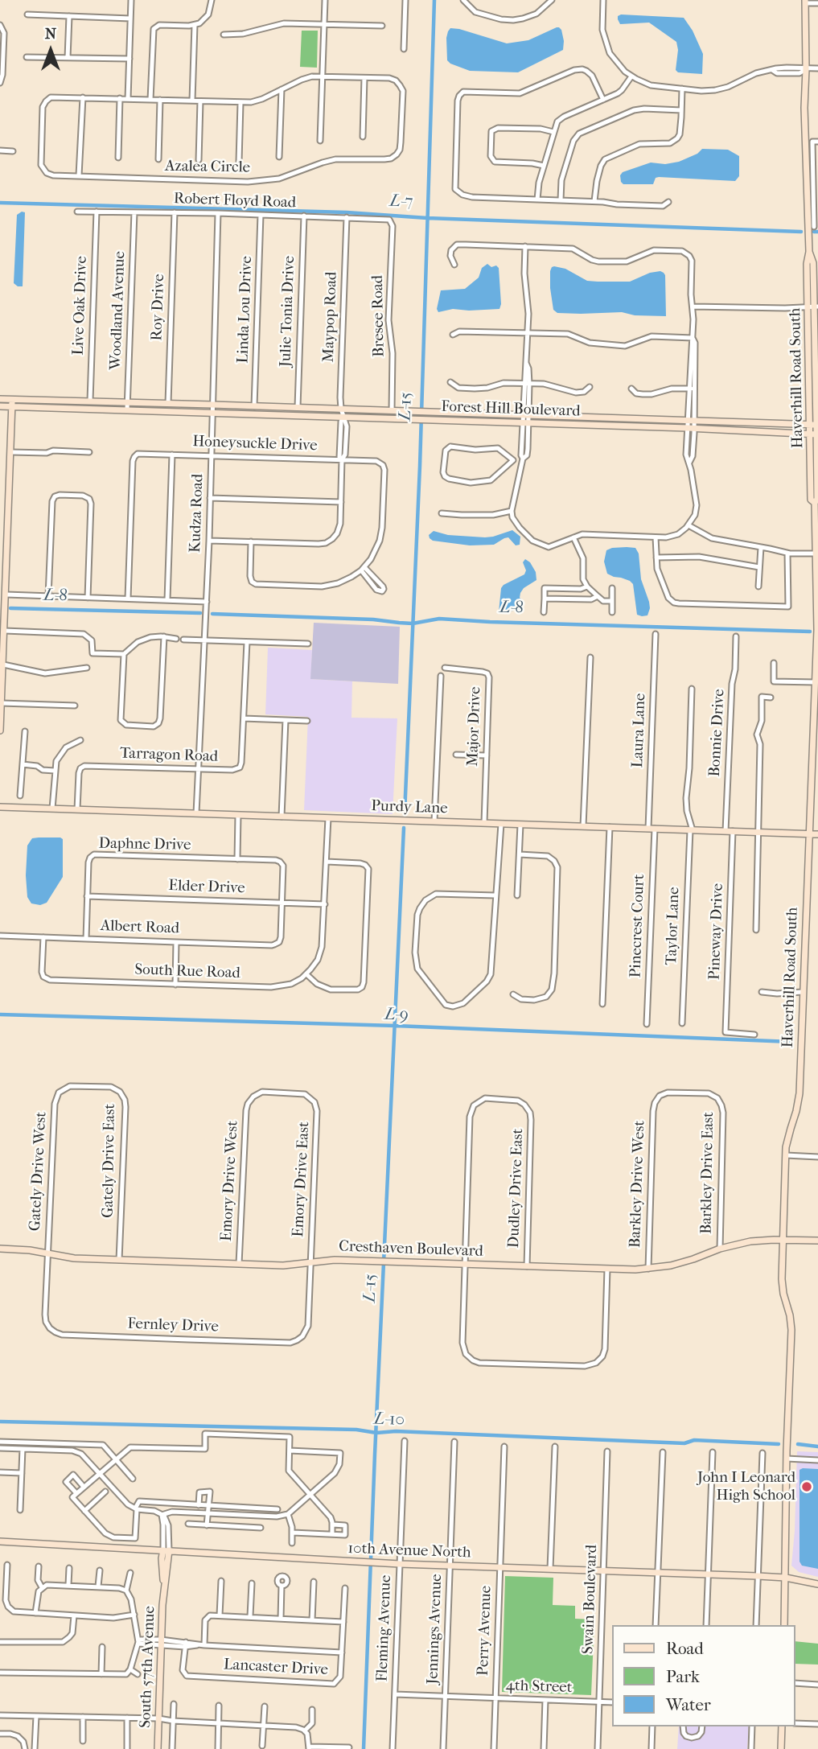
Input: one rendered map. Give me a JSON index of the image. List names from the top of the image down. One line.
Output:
{"streets":{"street":["Azalea Circle","Robert Floyd Road","Live Oak Drive","Roy Drive","Linda Lou Drive","Woodland Avenue","Julie Tonia Drive","Bresee Road","Maypop Road","Haverhill Road South","Forest Hill Boulevard","Honeysuckle Drive","Kudza Road","Major Drive","Laura Lane","Bonnie Drive","Tarragon Road","Purdy Lane","Daphne Drive","Elder Drive","Pinecrest Court","Taylor Lane","Albert Road","Pineway Drive","South Rue Road","Gately Drive East","Gately Drive West","Barkley Drive East","Emory Drive East","Emory Drive West","Barkley Drive West","Dudley Drive East","Cresthaven Boulevard","Fernley Drive","10th Avenue North","Swain Boulevard","Fleming Avenue","Jennings Avenue","Perry Avenue","South 57th Avenue","Lancaster Drive","4th Street"]},"crossings":[["Robert Floyd Road","Live Oak Drive"],["Robert Floyd Road","Roy Drive"],["Robert Floyd Road","Linda Lou Drive"],["Robert Floyd Road","Woodland Avenue"],["Robert Floyd Road","Julie Tonia Drive"],["Robert Floyd Road","Bresee Road"],["Robert Floyd Road","Maypop Road"],["Robert Floyd Road","Kudza Road"],["Live Oak Drive","Forest Hill Boulevard"],["Roy Drive","Forest Hill Boulevard"],["Linda Lou Drive","Forest Hill Boulevard"],["Woodland Avenue","Forest Hill Boulevard"],["Julie Tonia Drive","Forest Hill Boulevard"],["Bresee Road","Forest Hill Boulevard"],["Maypop Road","Forest Hill Boulevard"],["Maypop Road","Honeysuckle Drive"],["Maypop Road","Kudza Road"],["Haverhill Road South","Forest Hill Boulevard"],["Haverhill Road South","Purdy Lane"],["Haverhill Road South","Cresthaven Boulevard"],["Haverhill Road South","10th Avenue North"],["Forest Hill Boulevard","Kudza Road"],["Honeysuckle Drive","Kudza Road"],["Kudza Road","Tarragon Road"],["Kudza Road","Purdy Lane"],["Major Drive","Purdy Lane"],["Laura Lane","Purdy Lane"],["Laura Lane","Pinecrest Court"],["Bonnie Drive","Purdy Lane"],["Tarragon Road","Purdy Lane"],["Purdy Lane","Pinecrest Court"],["Purdy Lane","Taylor Lane"],["Purdy Lane","Pineway Drive"],["Daphne Drive","Elder Drive"],["Daphne Drive","Albert Road"],["Elder Drive","Albert Road"],["Albert Road","South Rue Road"],["Gately Drive East","Gately Drive West"],["Gately Drive East","Cresthaven Boulevard"],["Gately Drive West","Cresthaven Boulevard"],["Gately Drive West","Fernley Drive"],["Barkley Drive East","Barkley Drive West"],["Barkley Drive East","Cresthaven Boulevard"],["Emory Drive East","Emory Drive West"],["Emory Drive East","Cresthaven Boulevard"],["Emory Drive East","Fernley Drive"],["Emory Drive West","Cresthaven Boulevard"],["Barkley Drive West","Cresthaven Boulevard"],["Dudley Drive East","Cresthaven Boulevard"],["10th Avenue North","Swain Boulevard"],["10th Avenue North","Fleming Avenue"],["10th Avenue North","Jennings Avenue"],["10th Avenue North","Perry Avenue"],["10th Avenue North","South 57th Avenue"],["Swain Boulevard","4th Street"],["Fleming Avenue","4th Street"],["Jennings Avenue","4th Street"],["Perry Avenue","4th Street"]],"water":["L-7","L-15","L-8","L-9","L-10"],"places":["John I Leonard High School"],"legend":["Road","Park","Water"],"north":"top"}
